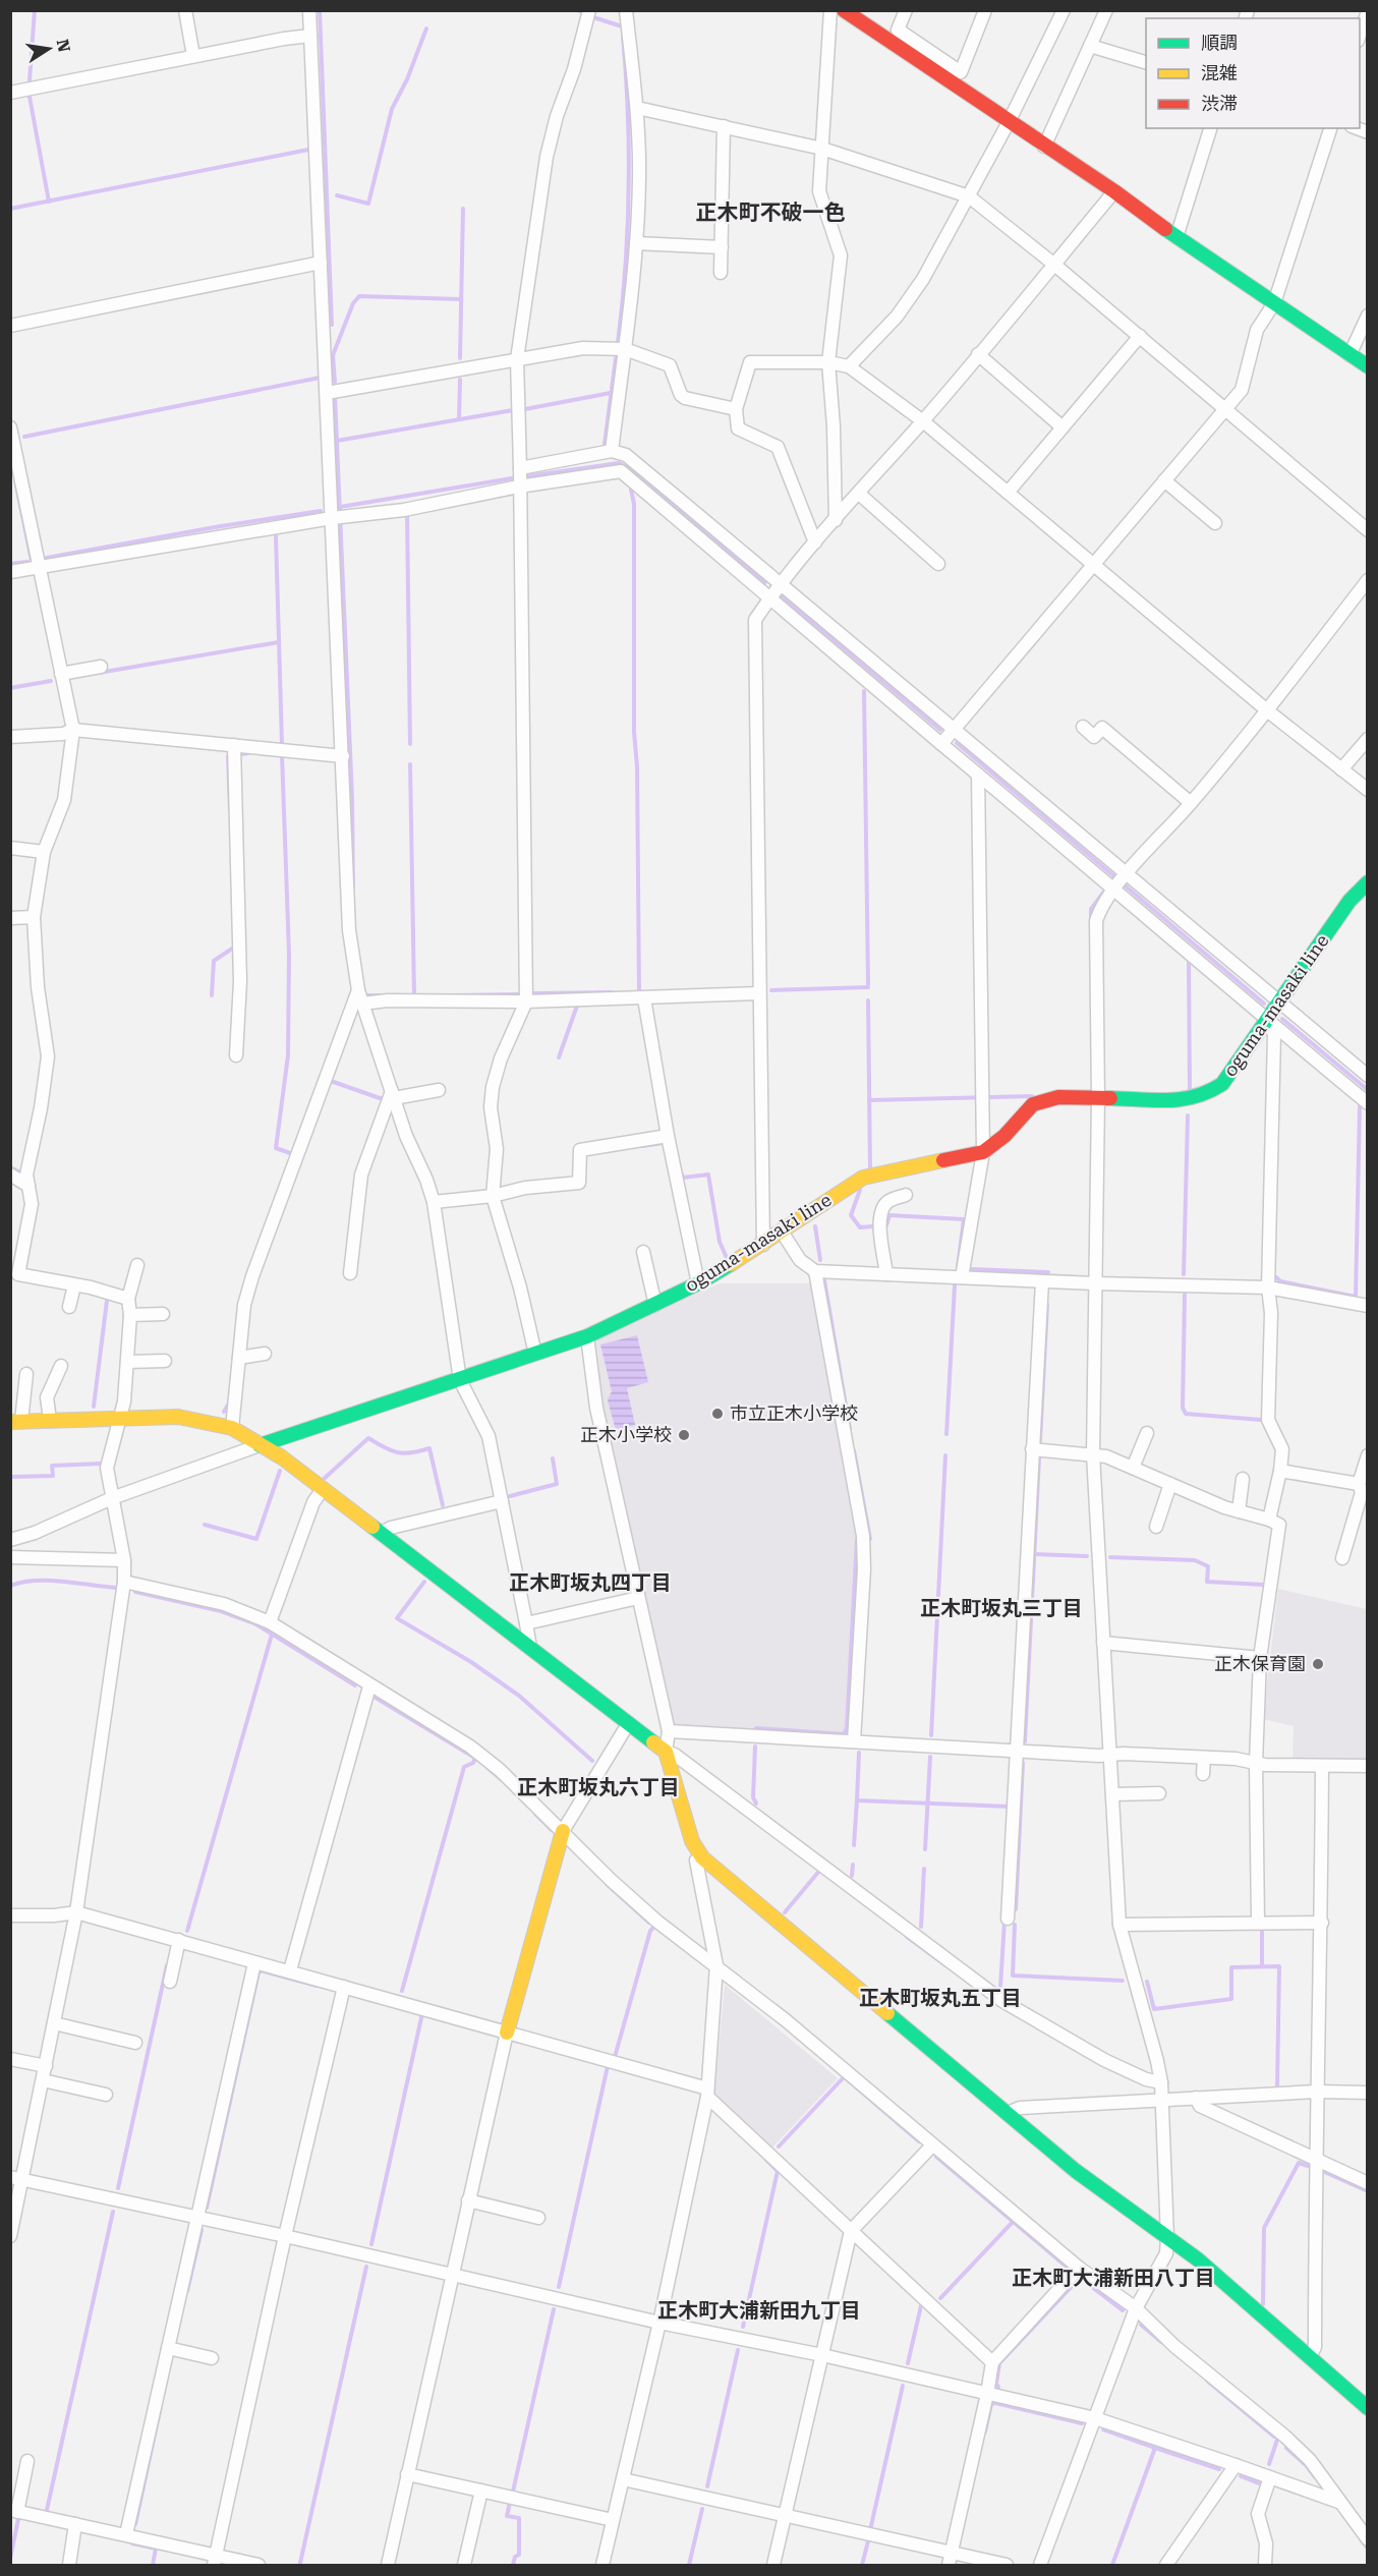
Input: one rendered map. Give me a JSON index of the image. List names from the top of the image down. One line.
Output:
{"streets":{"street":["oguma-masaki line"]},"districts":["正木町不破一色","正木町坂丸四丁目","正木町坂丸三丁目","正木町坂丸六丁目","正木町坂丸五丁目","正木町大浦新田八丁目","正木町大浦新田九丁目"],"places":["市立正木小学校","正木小学校","正木保育園"],"legend":["順調","混雑","渋滞"],"north":"right"}
